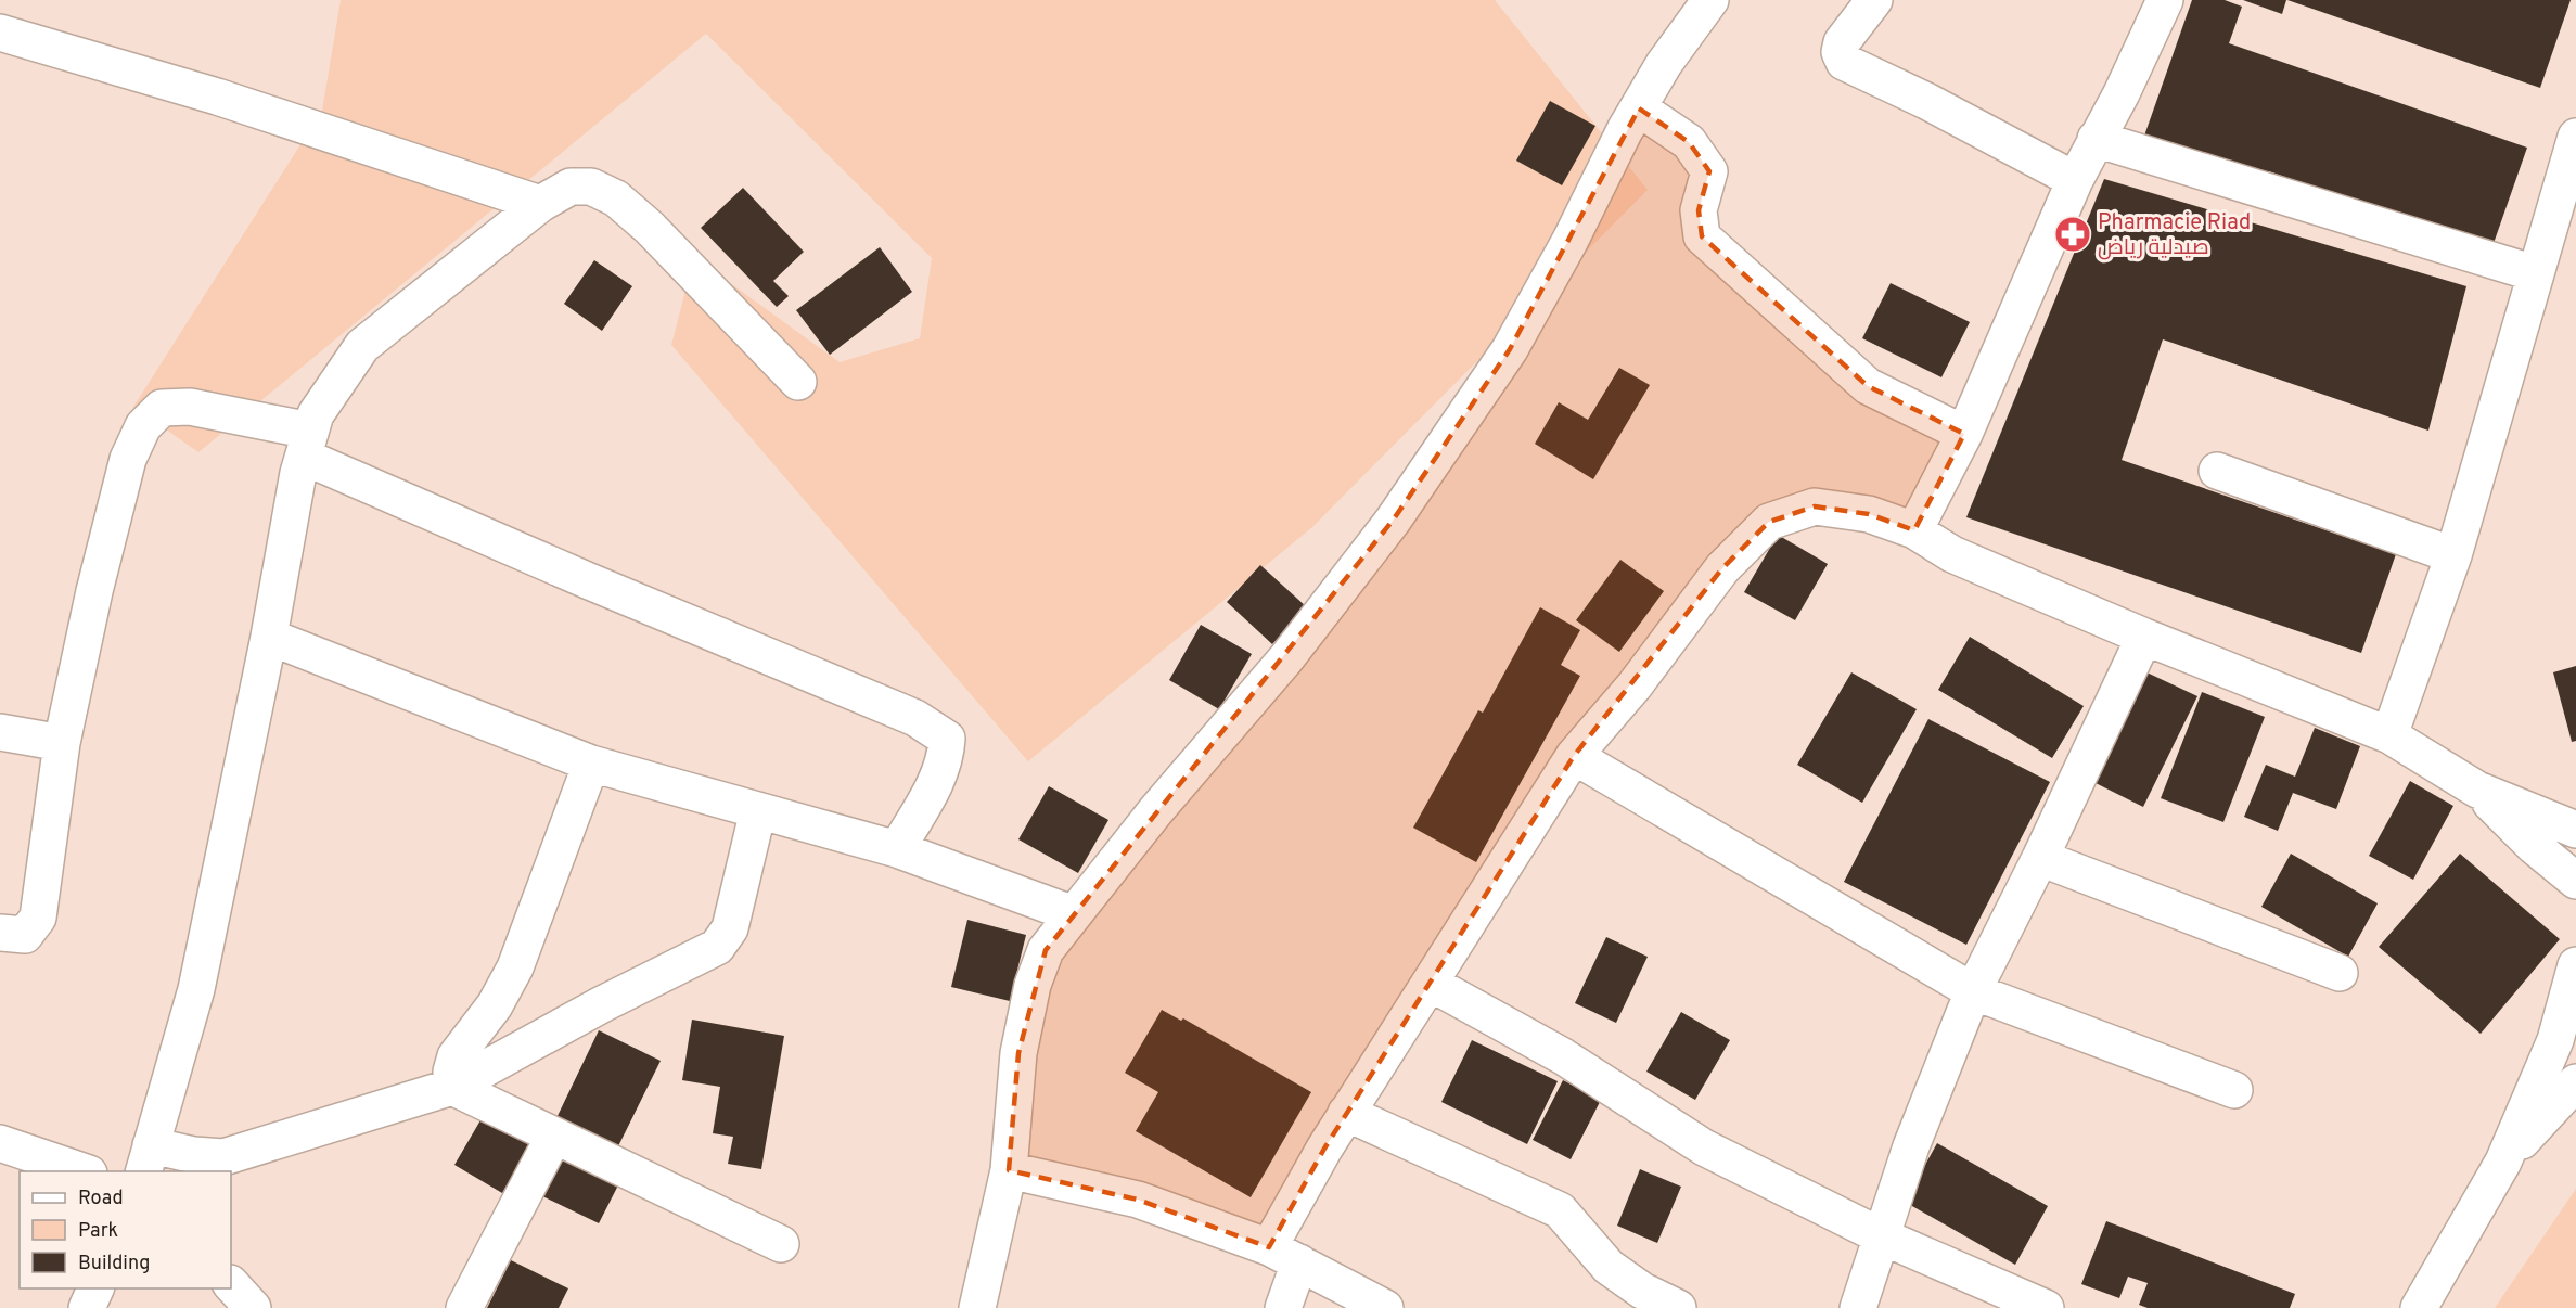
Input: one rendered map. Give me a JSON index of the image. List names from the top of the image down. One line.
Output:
{"places":{"pharmacy":["Pharmacie Riad صيدلية رياض"]},"legend":["Road","Park","Building"]}
